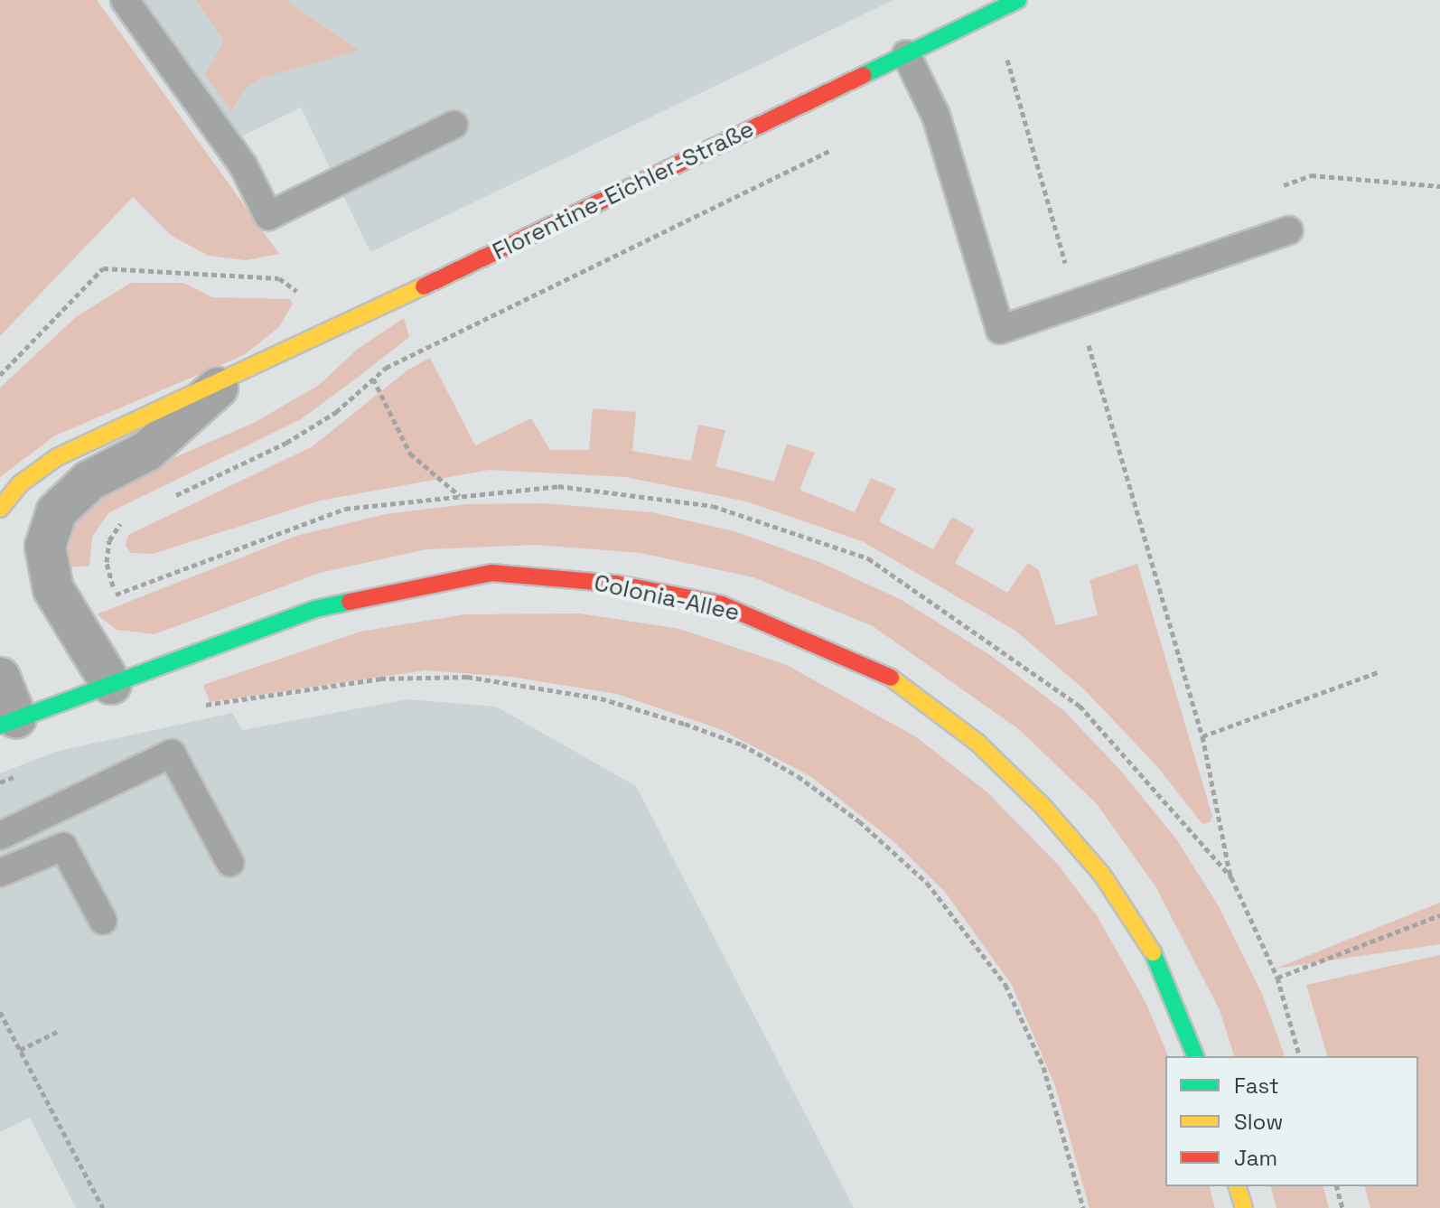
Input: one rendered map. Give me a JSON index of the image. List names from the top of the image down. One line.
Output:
{"streets":{"main road":["Florentine-Eichler-Straße","Colonia-Allee"]},"crossings":[["Florentine-Eichler-Straße","Colonia-Allee"]],"legend":["Fast","Slow","Jam"]}
